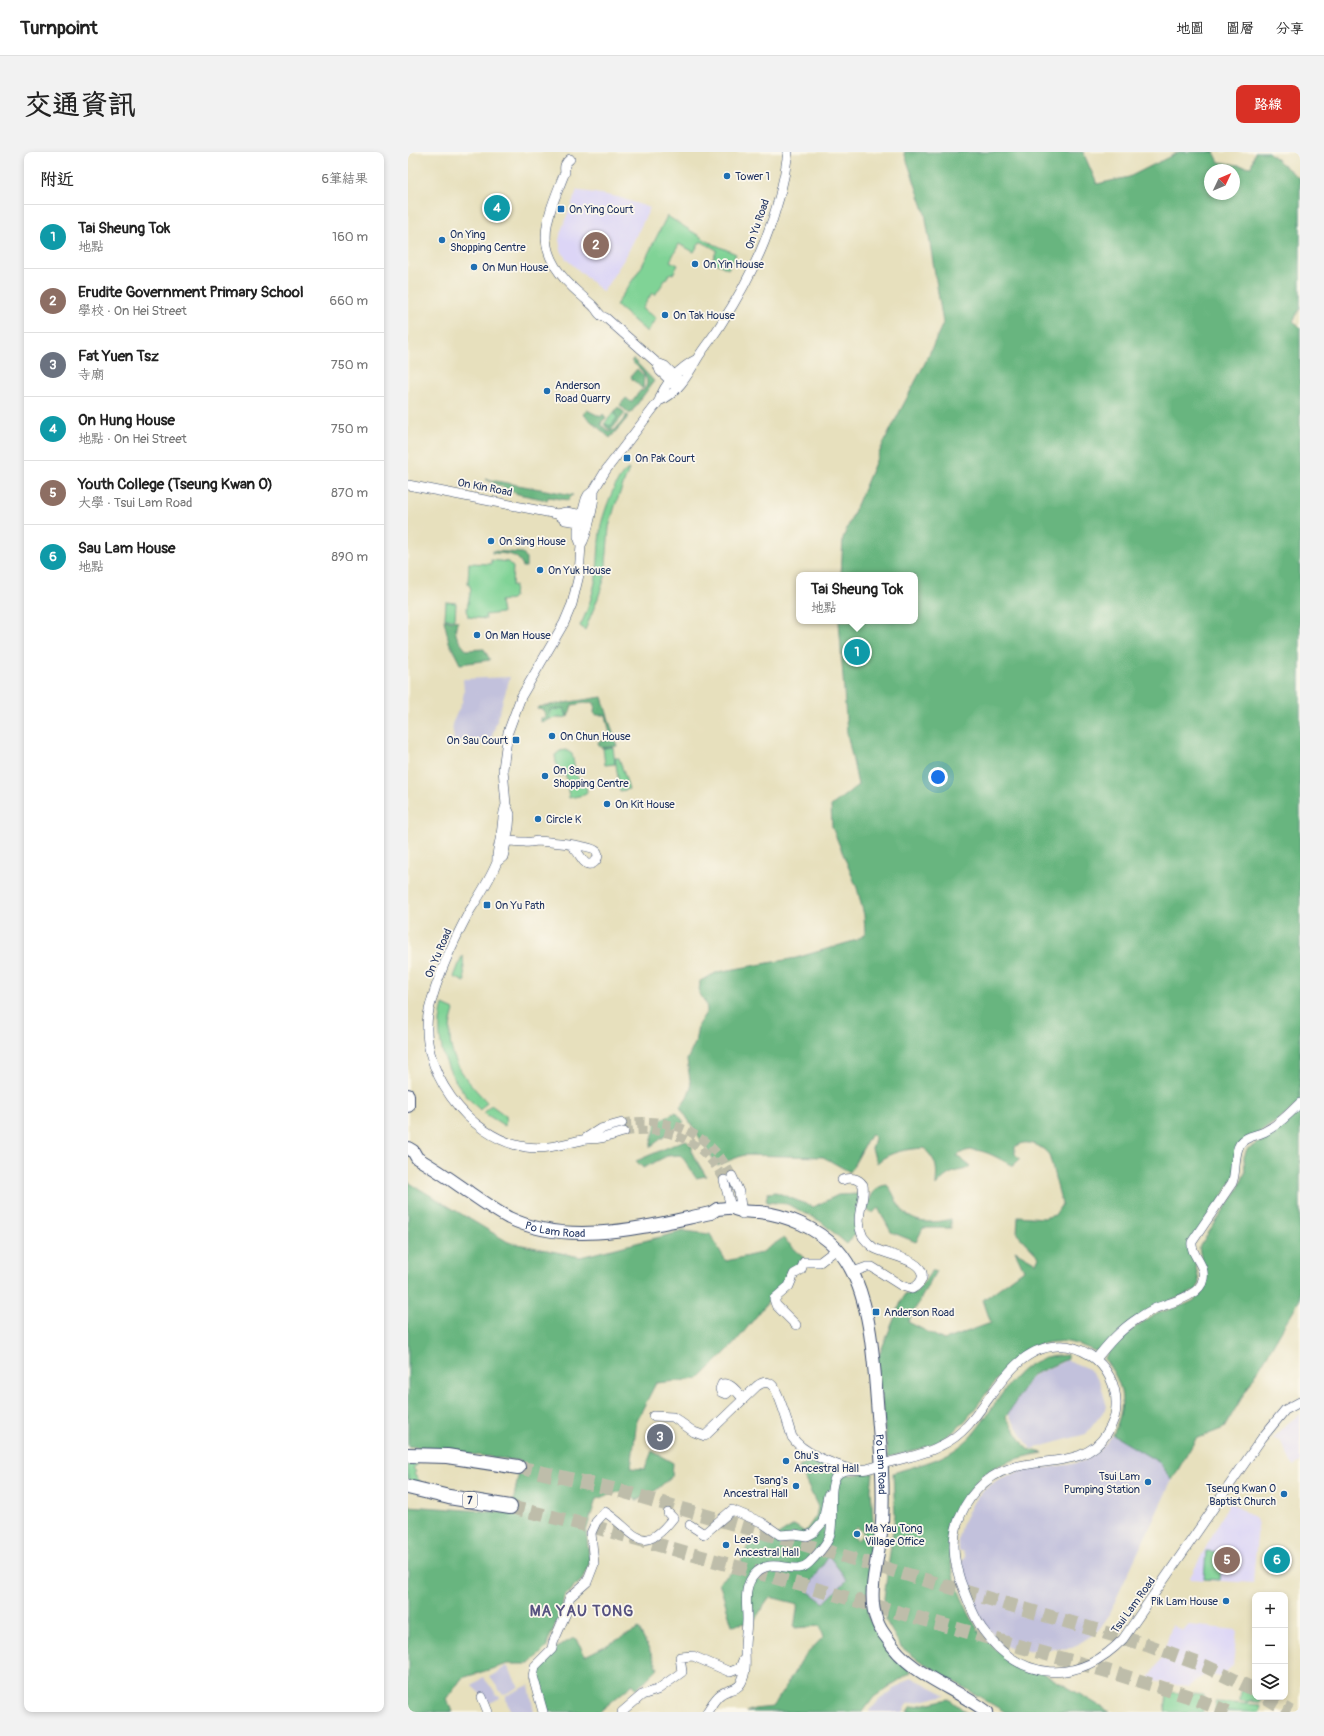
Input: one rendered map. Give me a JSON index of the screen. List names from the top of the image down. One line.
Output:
{"streets":{"highway":["7"],"main road":["Po Lam Road"],"street":["On Yu Road","On Kin Road","Tsui Lam Road"]},"crossings":[["On Yu Road","On Kin Road"],["Po Lam Road","Tsui Lam Road"]],"districts":["MA YAU TONG"],"places":{"other":["Tower 1","On Ying Shopping Centre","On Yin House","On Mun House","On Tak House","Anderson Road Quarry","On Sing House","On Yuk House","On Man House","On Chun House","On Sau Shopping Centre","On Kit House","Circle K","Chu's Ancestral Hall","Tsui Lam Pumping Station","Tsang's Ancestral Hall","Tseung Kwan O Baptist Church","Ma Yau Tong Village Office","Lee's Ancestral Hall","Pik Lam House"],"transit":["On Ying Court","On Pak Court","On Sau Court","On Yu Path","Anderson Road"]},"north":"top right","page":{"header":"Turnpoint","nav":["地圖","圖層","分享"],"title":"交通資訊","buttons":"路線","heading":["附近","6筆結果"],"pins":["4","2","1","3","5","6"],"list":[{"mark":"1","name":"Tai Sheung Tok","note":"地點","value":"160 m"},{"mark":"2","name":"Erudite Government Primary School","note":"學校 · On Hei Street","value":"660 m"},{"mark":"3","name":"Fat Yuen Tsz","note":"寺廟","value":"750 m"},{"mark":"4","name":"On Hung House","note":"地點 · On Hei Street","value":"750 m"},{"mark":"5","name":"Youth College (Tseung Kwan O)","note":"大學 · Tsui Lam Road","value":"870 m"},{"mark":"6","name":"Sau Lam House","note":"地點","value":"890 m"}],"popup":["Tai Sheung Tok","地點"],"map_buttons":["+","−"]}}
